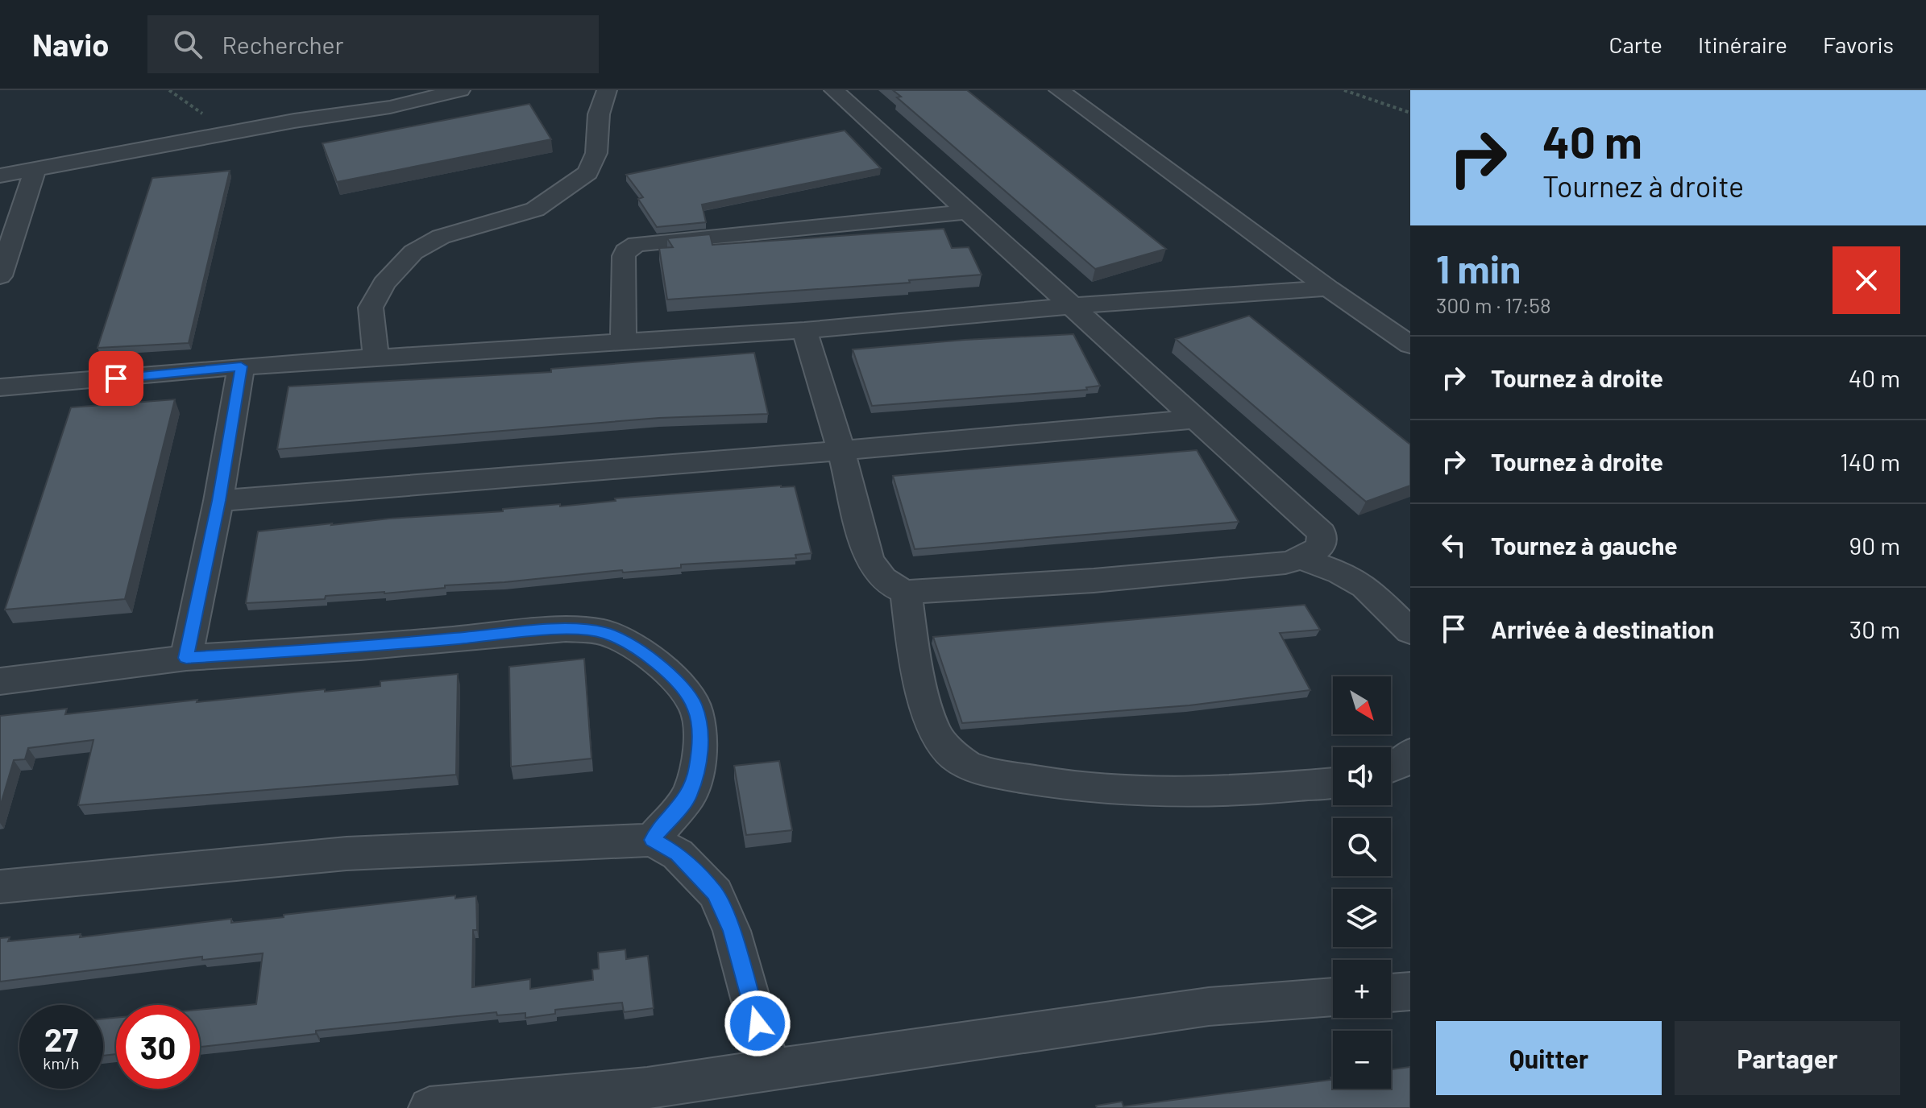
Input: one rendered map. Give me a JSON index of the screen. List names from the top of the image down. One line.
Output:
{"north":"bottom right","page":{"header":"Navio","search":"Rechercher","nav":["Carte","Itinéraire","Favoris"],"turn":["40 m","Tournez à droite"],"heading":["1 min","300 m · 17:58"],"list":[{"name":"Tournez à droite","value":"40 m"},{"name":"Tournez à droite","value":"140 m"},{"name":"Tournez à gauche","value":"90 m"},{"name":"Arrivée à destination","value":"30 m"}],"map_buttons":["+","−"],"speed":"27 km/h","limit":"30","buttons":["Quitter","Partager"]}}
